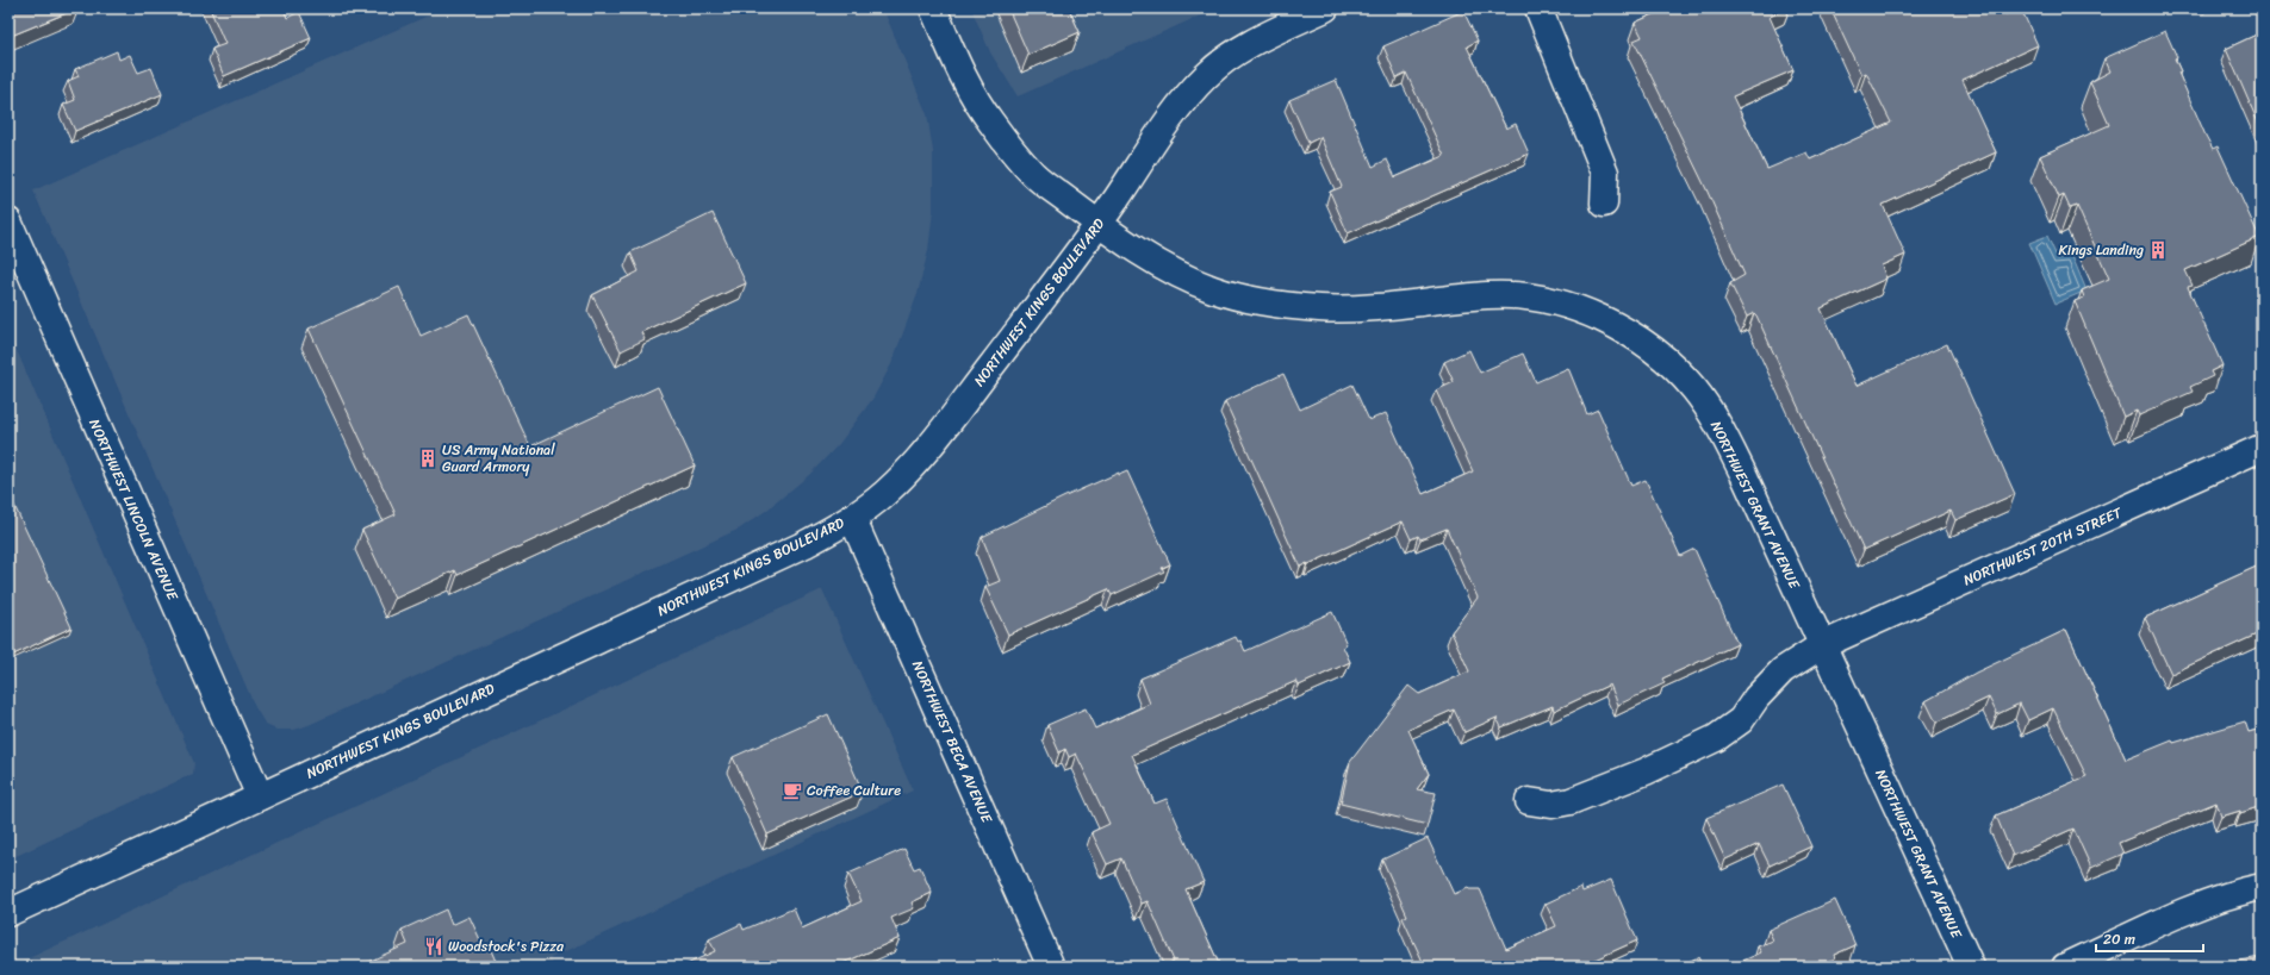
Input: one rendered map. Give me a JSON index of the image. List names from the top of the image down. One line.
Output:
{"streets":{"main road":["NORTHWEST KINGS BOULEVARD","NORTHWEST GRANT AVENUE","NORTHWEST LINCOLN AVENUE","NORTHWEST 20TH STREET","NORTHWEST BECA AVENUE"]},"crossings":[["NORTHWEST KINGS BOULEVARD","NORTHWEST GRANT AVENUE"],["NORTHWEST KINGS BOULEVARD","NORTHWEST LINCOLN AVENUE"],["NORTHWEST KINGS BOULEVARD","NORTHWEST BECA AVENUE"],["NORTHWEST GRANT AVENUE","NORTHWEST 20TH STREET"]],"places":{"building":["Kings Landing","US Army National Guard Armory"],"cafe":["Coffee Culture"],"restaurant":["Woodstock's Pizza"]},"scale_bar":"20 m"}
